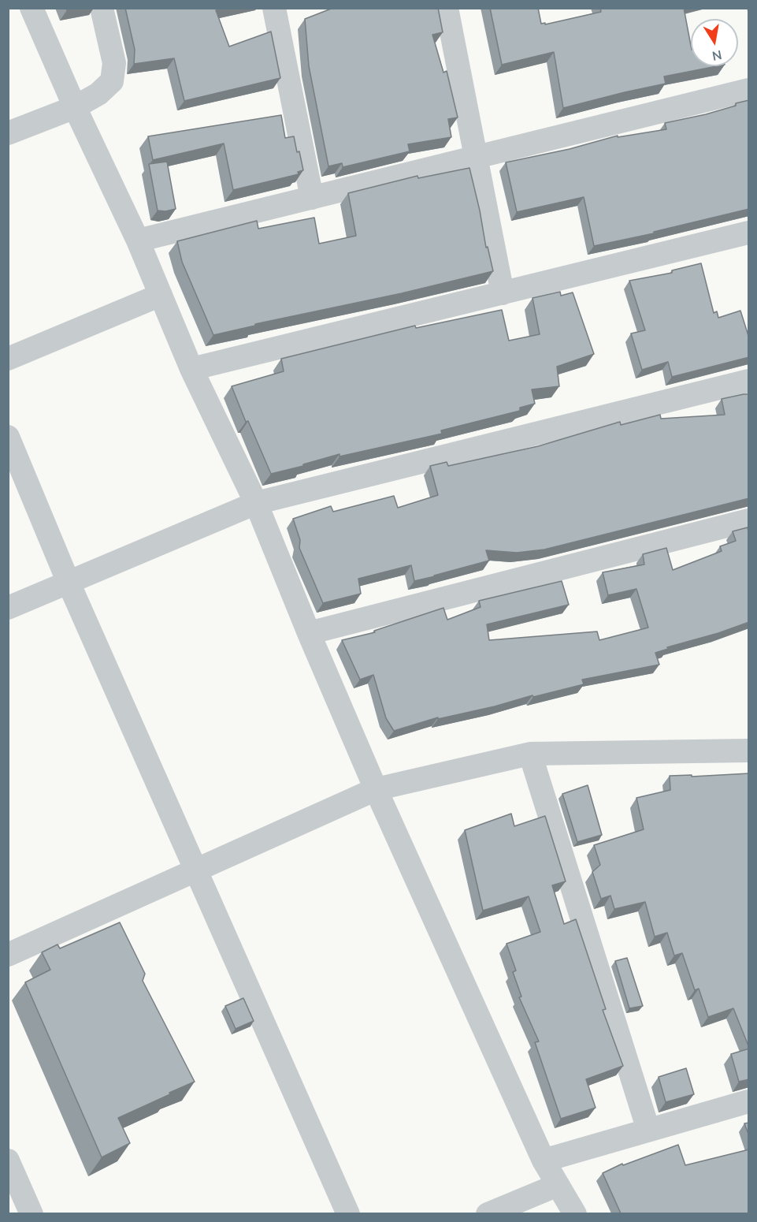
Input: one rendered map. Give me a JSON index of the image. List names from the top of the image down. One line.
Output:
{"north":"bottom"}
